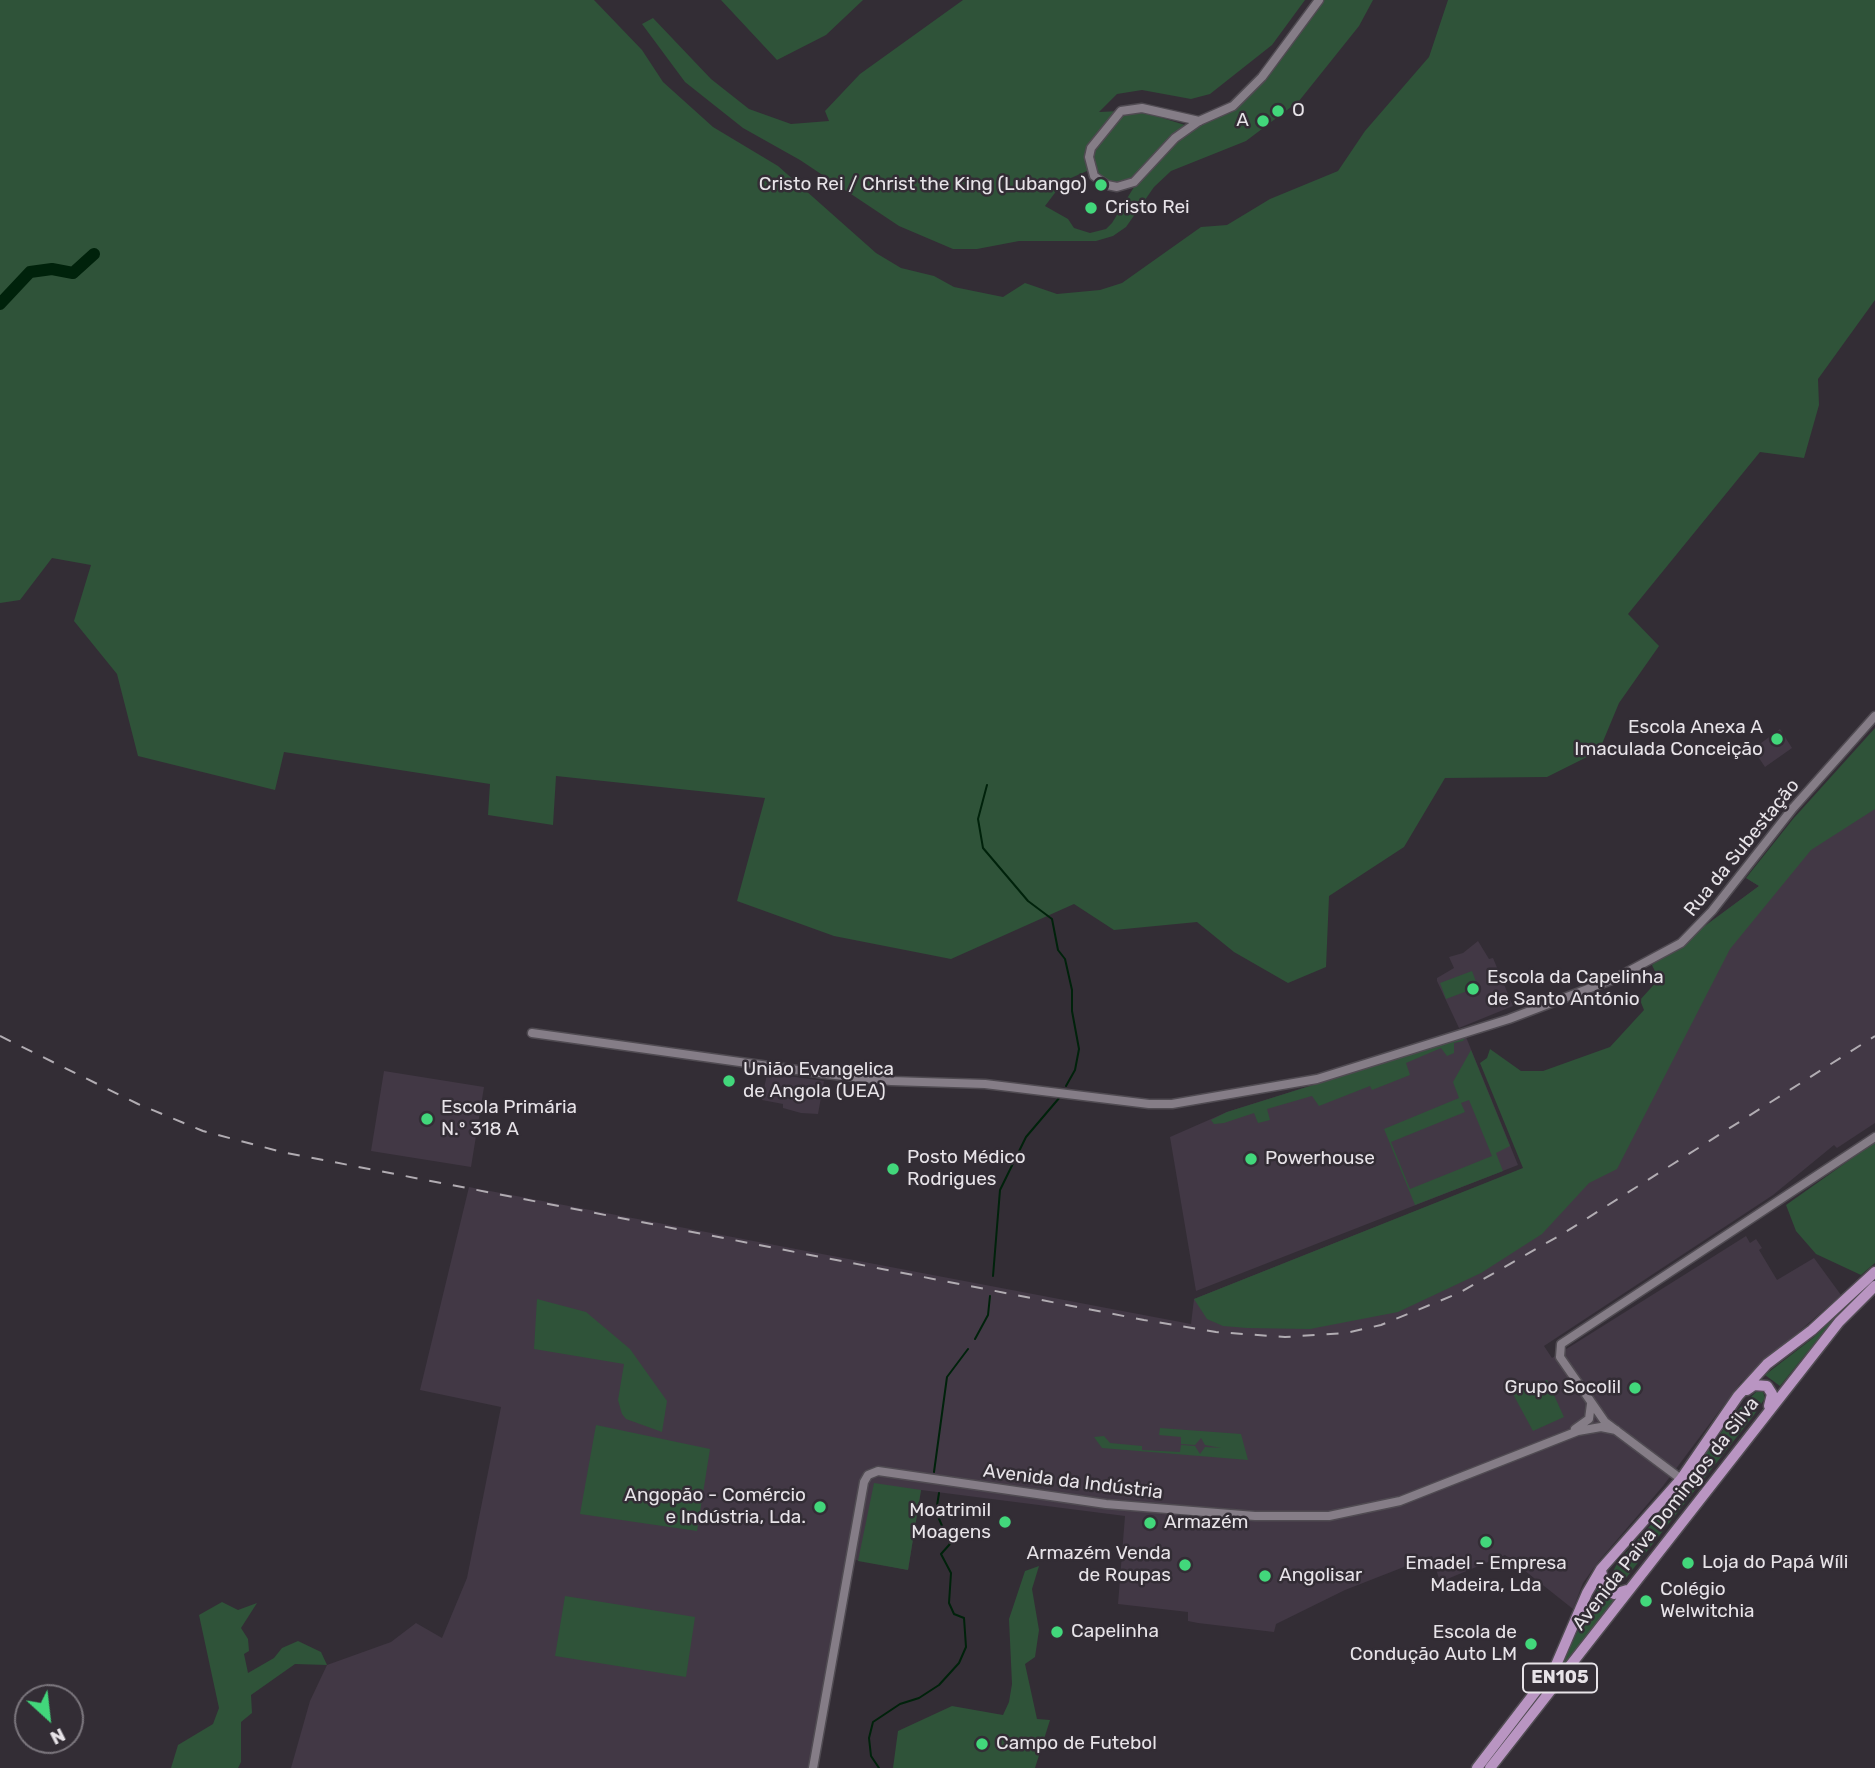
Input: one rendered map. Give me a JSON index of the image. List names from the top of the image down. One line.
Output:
{"streets":{"main road":["Avenida Paiva Domingos da Silva","EN105"],"street":["Rua da Subestação","Avenida da Indústria"]},"places":["O","A","Cristo Rei / Christ the King (Lubango)","Cristo Rei","Escola Anexa A Imaculada Conceição","Escola da Capelinha de Santo António","União Evangelica de Angola (UEA)","Escola Primária N.º 318 A","Powerhouse","Posto Médico Rodrigues","Grupo Socolil","Angopão - Comércio e Indústria, Lda.","Moatrimil Moagens","Armazém","Emadel - Empresa Madeira, Lda","Loja do Papá Wíli","Armazém Venda de Roupas","Angolisar","Colégio Welwitchia","Capelinha","Escola de Condução Auto LM","Campo de Futebol"],"north":"bottom right"}
